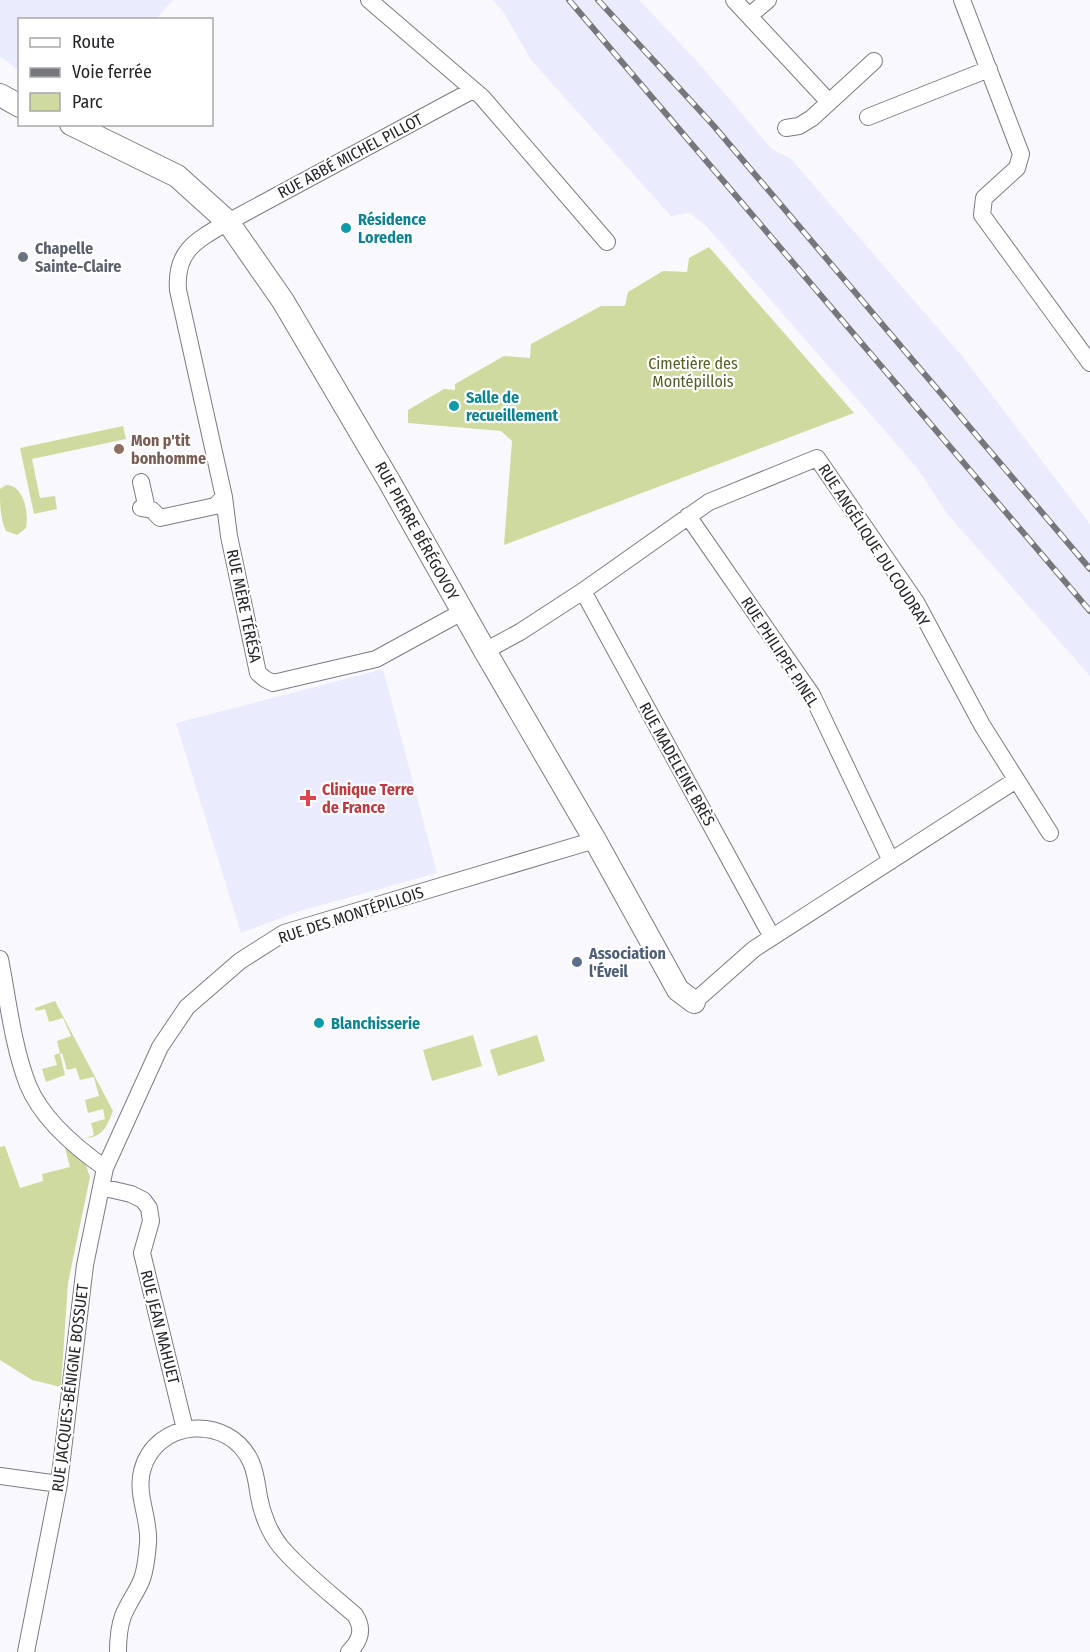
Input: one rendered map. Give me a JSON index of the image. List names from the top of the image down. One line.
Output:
{"streets":{"street":["RUE ABBÉ MICHEL PILLOT","RUE PIERRE BÉRÉGOVOY","RUE ANGÉLIQUE DU COUDRAY","RUE MÈRE TÉRÉSA","RUE PHILIPPE PINEL","RUE MADELEINE BRÈS","RUE DES MONTÉPILLOIS","RUE JEAN MAHUET","RUE JACQUES-BÉNIGNE BOSSUET"]},"crossings":[["RUE ABBÉ MICHEL PILLOT","RUE PIERRE BÉRÉGOVOY"],["RUE ABBÉ MICHEL PILLOT","RUE MÈRE TÉRÉSA"],["RUE PIERRE BÉRÉGOVOY","RUE ANGÉLIQUE DU COUDRAY"],["RUE PIERRE BÉRÉGOVOY","RUE MÈRE TÉRÉSA"],["RUE PIERRE BÉRÉGOVOY","RUE DES MONTÉPILLOIS"],["RUE ANGÉLIQUE DU COUDRAY","RUE PHILIPPE PINEL"],["RUE ANGÉLIQUE DU COUDRAY","RUE MADELEINE BRÈS"],["RUE DES MONTÉPILLOIS","RUE JACQUES-BÉNIGNE BOSSUET"],["RUE JEAN MAHUET","RUE JACQUES-BÉNIGNE BOSSUET"]],"parks":["Cimetière des Montépillois"],"places":{"other":["Résidence Loreden","Chapelle Sainte-Claire","Salle de recueillement","Mon p'tit bonhomme","Association l'Éveil","Blanchisserie"],"health":["Clinique Terre de France"]},"legend":["Route","Voie ferrée","Parc"]}
